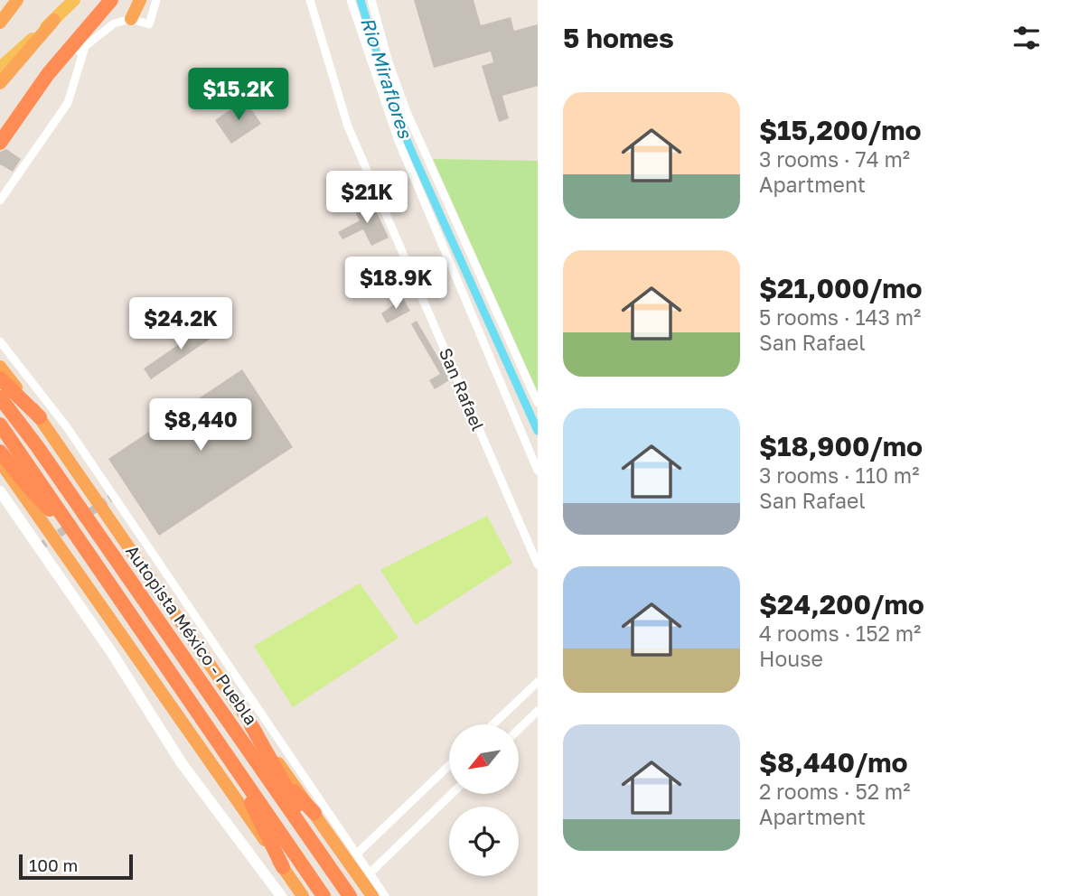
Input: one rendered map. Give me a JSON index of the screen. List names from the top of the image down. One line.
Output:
{"streets":{"highway":["Autopista México - Puebla"],"street":["San Rafael"]},"water":["Rio Miraflores"],"scale_bar":"100 m","north":"bottom left","page":{"heading":"5 homes","price":["$15.2K","$21K","$18.9K","$24.2K","$8,440"],"list":[{"name":"$15,200/mo","note":"3 rooms · 74 m² · Apartment"},{"name":"$21,000/mo","note":"5 rooms · 143 m² · San Rafael"},{"name":"$18,900/mo","note":"3 rooms · 110 m² · San Rafael"},{"name":"$24,200/mo","note":"4 rooms · 152 m² · House"},{"name":"$8,440/mo","note":"2 rooms · 52 m² · Apartment"}],"scale":"100 m"}}
